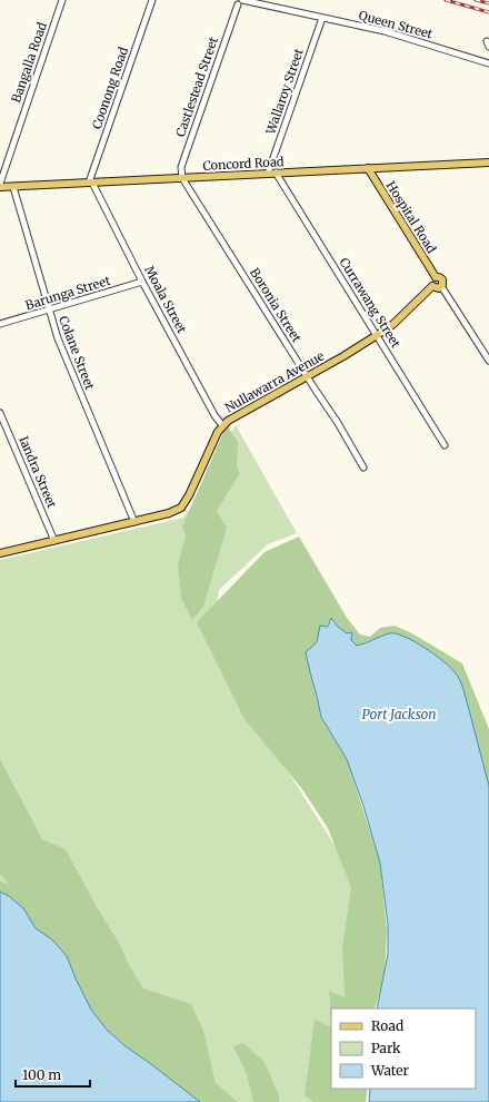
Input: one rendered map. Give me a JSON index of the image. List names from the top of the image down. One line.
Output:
{"streets":{"main road":["Concord Road","Hospital Road","Nullawarra Avenue"],"street":["Queen Street","Bangalla Road","Castlestead Street","Coonong Road","Wallaroy Street","Barunga Street","Moala Street","Currawang Street","Boronia Street","Colane Street","Iandra Street"]},"crossings":[["Queen Street","Castlestead Street"],["Queen Street","Wallaroy Street"],["Castlestead Street","Concord Road"],["Castlestead Street","Boronia Street"],["Coonong Road","Concord Road"],["Coonong Road","Moala Street"],["Wallaroy Street","Concord Road"],["Concord Road","Hospital Road"],["Concord Road","Moala Street"],["Concord Road","Currawang Street"],["Concord Road","Boronia Street"],["Concord Road","Colane Street"],["Hospital Road","Nullawarra Avenue"],["Barunga Street","Moala Street"],["Barunga Street","Colane Street"],["Moala Street","Nullawarra Avenue"],["Currawang Street","Nullawarra Avenue"],["Boronia Street","Nullawarra Avenue"],["Colane Street","Nullawarra Avenue"],["Nullawarra Avenue","Iandra Street"]],"water":["Port Jackson"],"legend":["Road","Park","Water"],"scale_bar":"100 m"}
